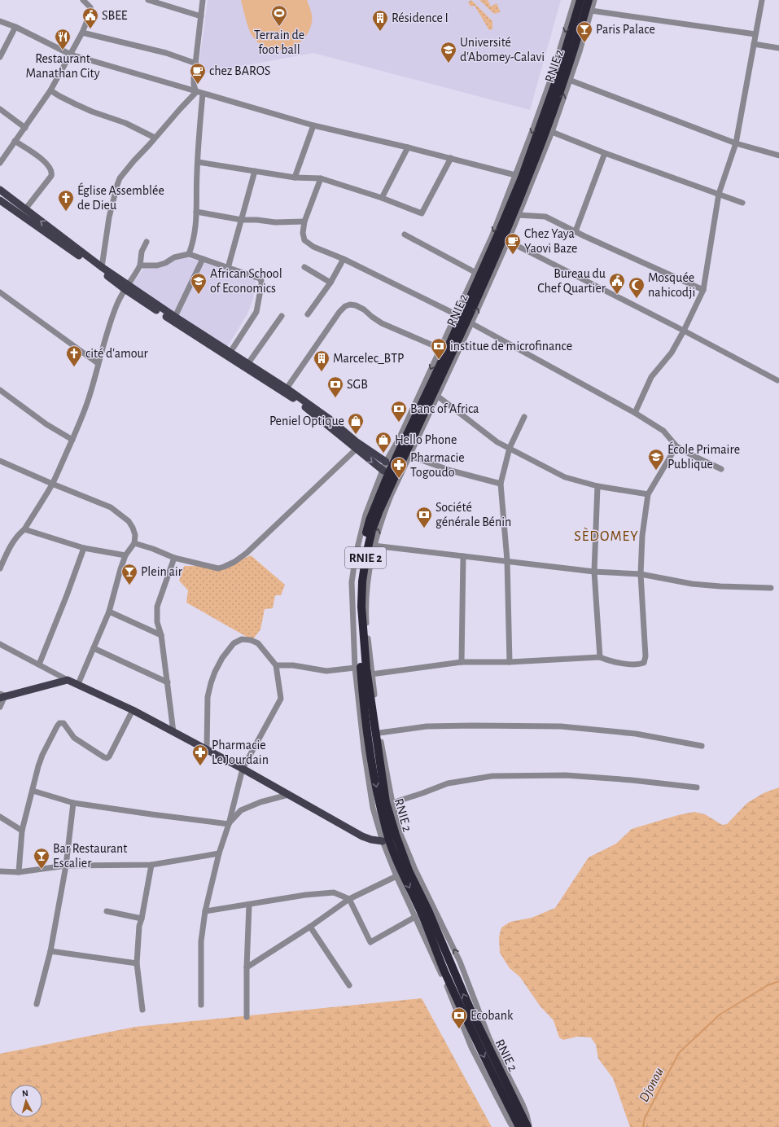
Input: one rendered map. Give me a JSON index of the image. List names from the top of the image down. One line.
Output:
{"streets":{"highway":["RNIE 2"]},"districts":["SÈDOMEY"],"water":["Djonou"],"places":{"sports":["Terrain de foot ball"],"public building":["SBEE","Bureau du Chef Quartier"],"building":["Résidence I","Marcelec_BTP"],"bar":["Paris Palace","Plein air","Bar Restaurant Escalier"],"restaurant":["Restaurant Manathan City"],"school or university":["Université d'Abomey-Calavi","African School of Economics","École Primaire Publique"],"cafe":["chez BAROS","Chez Yaya Yaovi Baze"],"church":["Église Assemblée de Dieu","cité d'amour"],"mosque":["Mosquée nahicodji"],"bank":["institue de microfinance","SGB","Banc of Africa","Société générale Bénin","Ecobank"],"shop":["Peniel Optique","Hello Phone"],"pharmacy":["Pharmacie Togoudo","Pharmacie Le Jourdain"]},"north":"top"}
